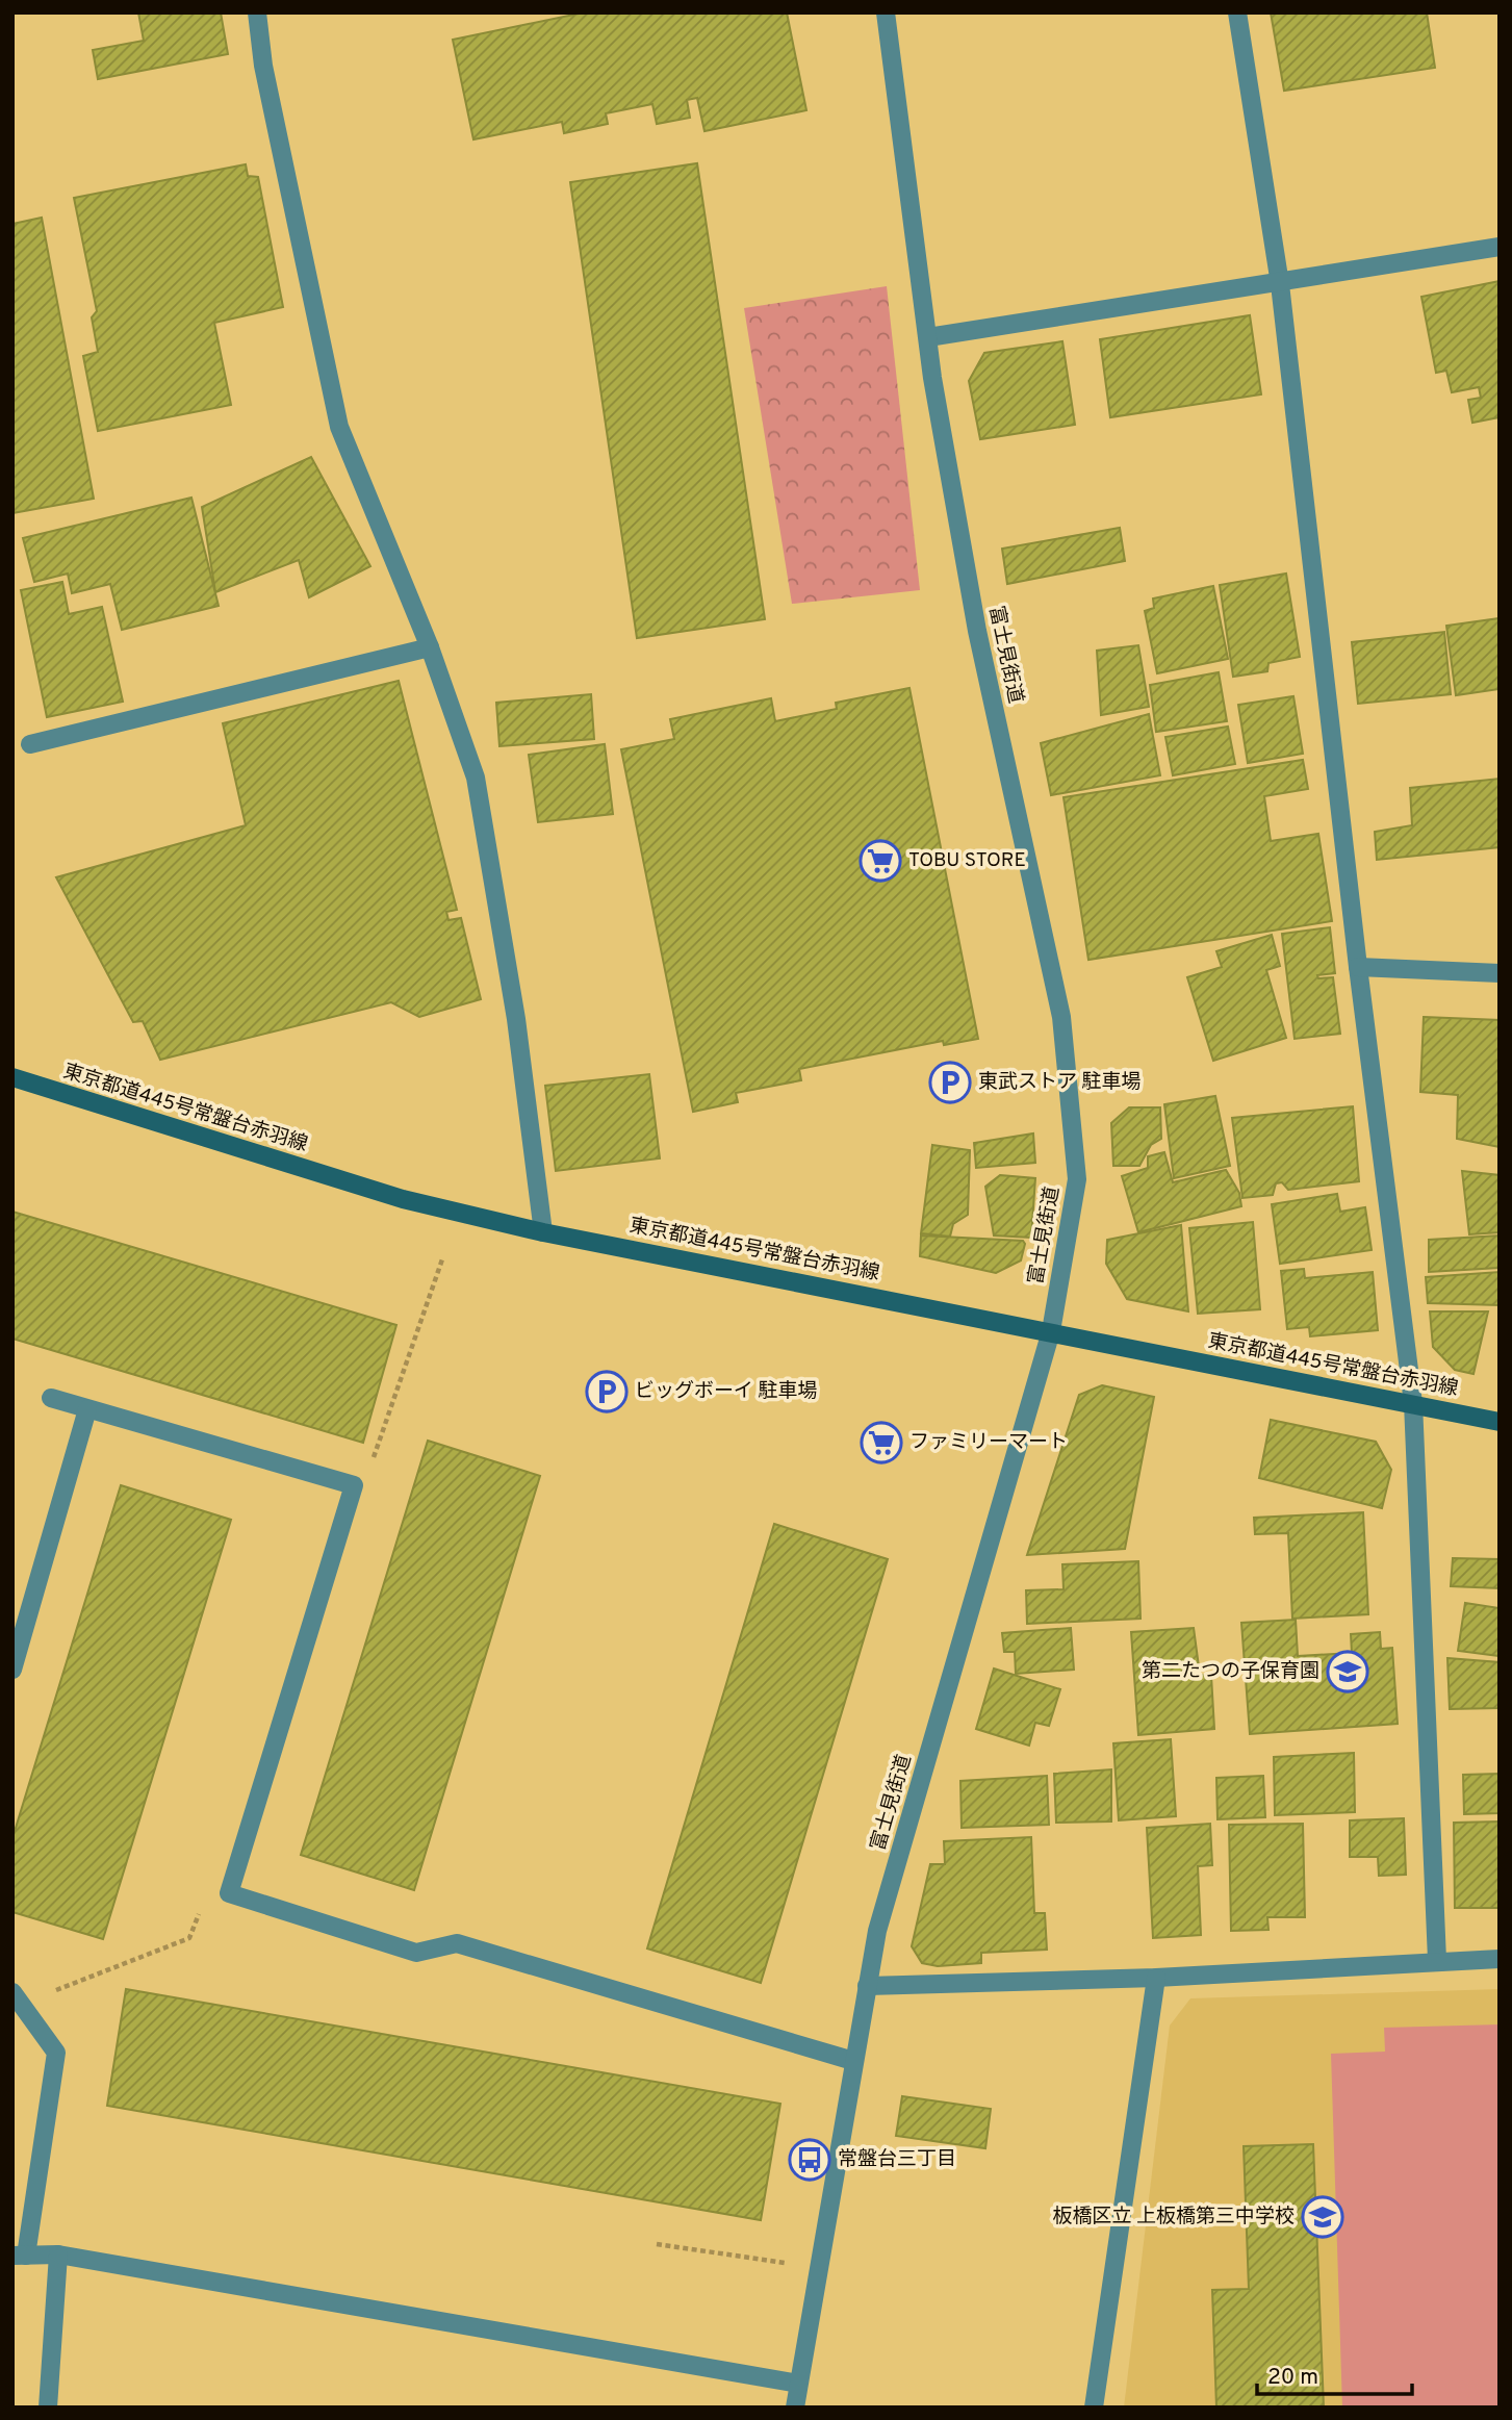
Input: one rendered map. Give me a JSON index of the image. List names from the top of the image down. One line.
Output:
{"streets":{"main road":["東京都道445号常盤台赤羽線"],"street":["富士見街道"]},"crossings":[["富士見街道","東京都道445号常盤台赤羽線"]],"places":{"supermarket":["TOBU STORE","ファミリーマート"],"parking":["東武ストア 駐車場","ビッグボーイ 駐車場"],"school or university":["第二たつの子保育園","板橋区立 上板橋第三中学校"],"bus stop":["常盤台三丁目"]},"scale_bar":"20 m"}
